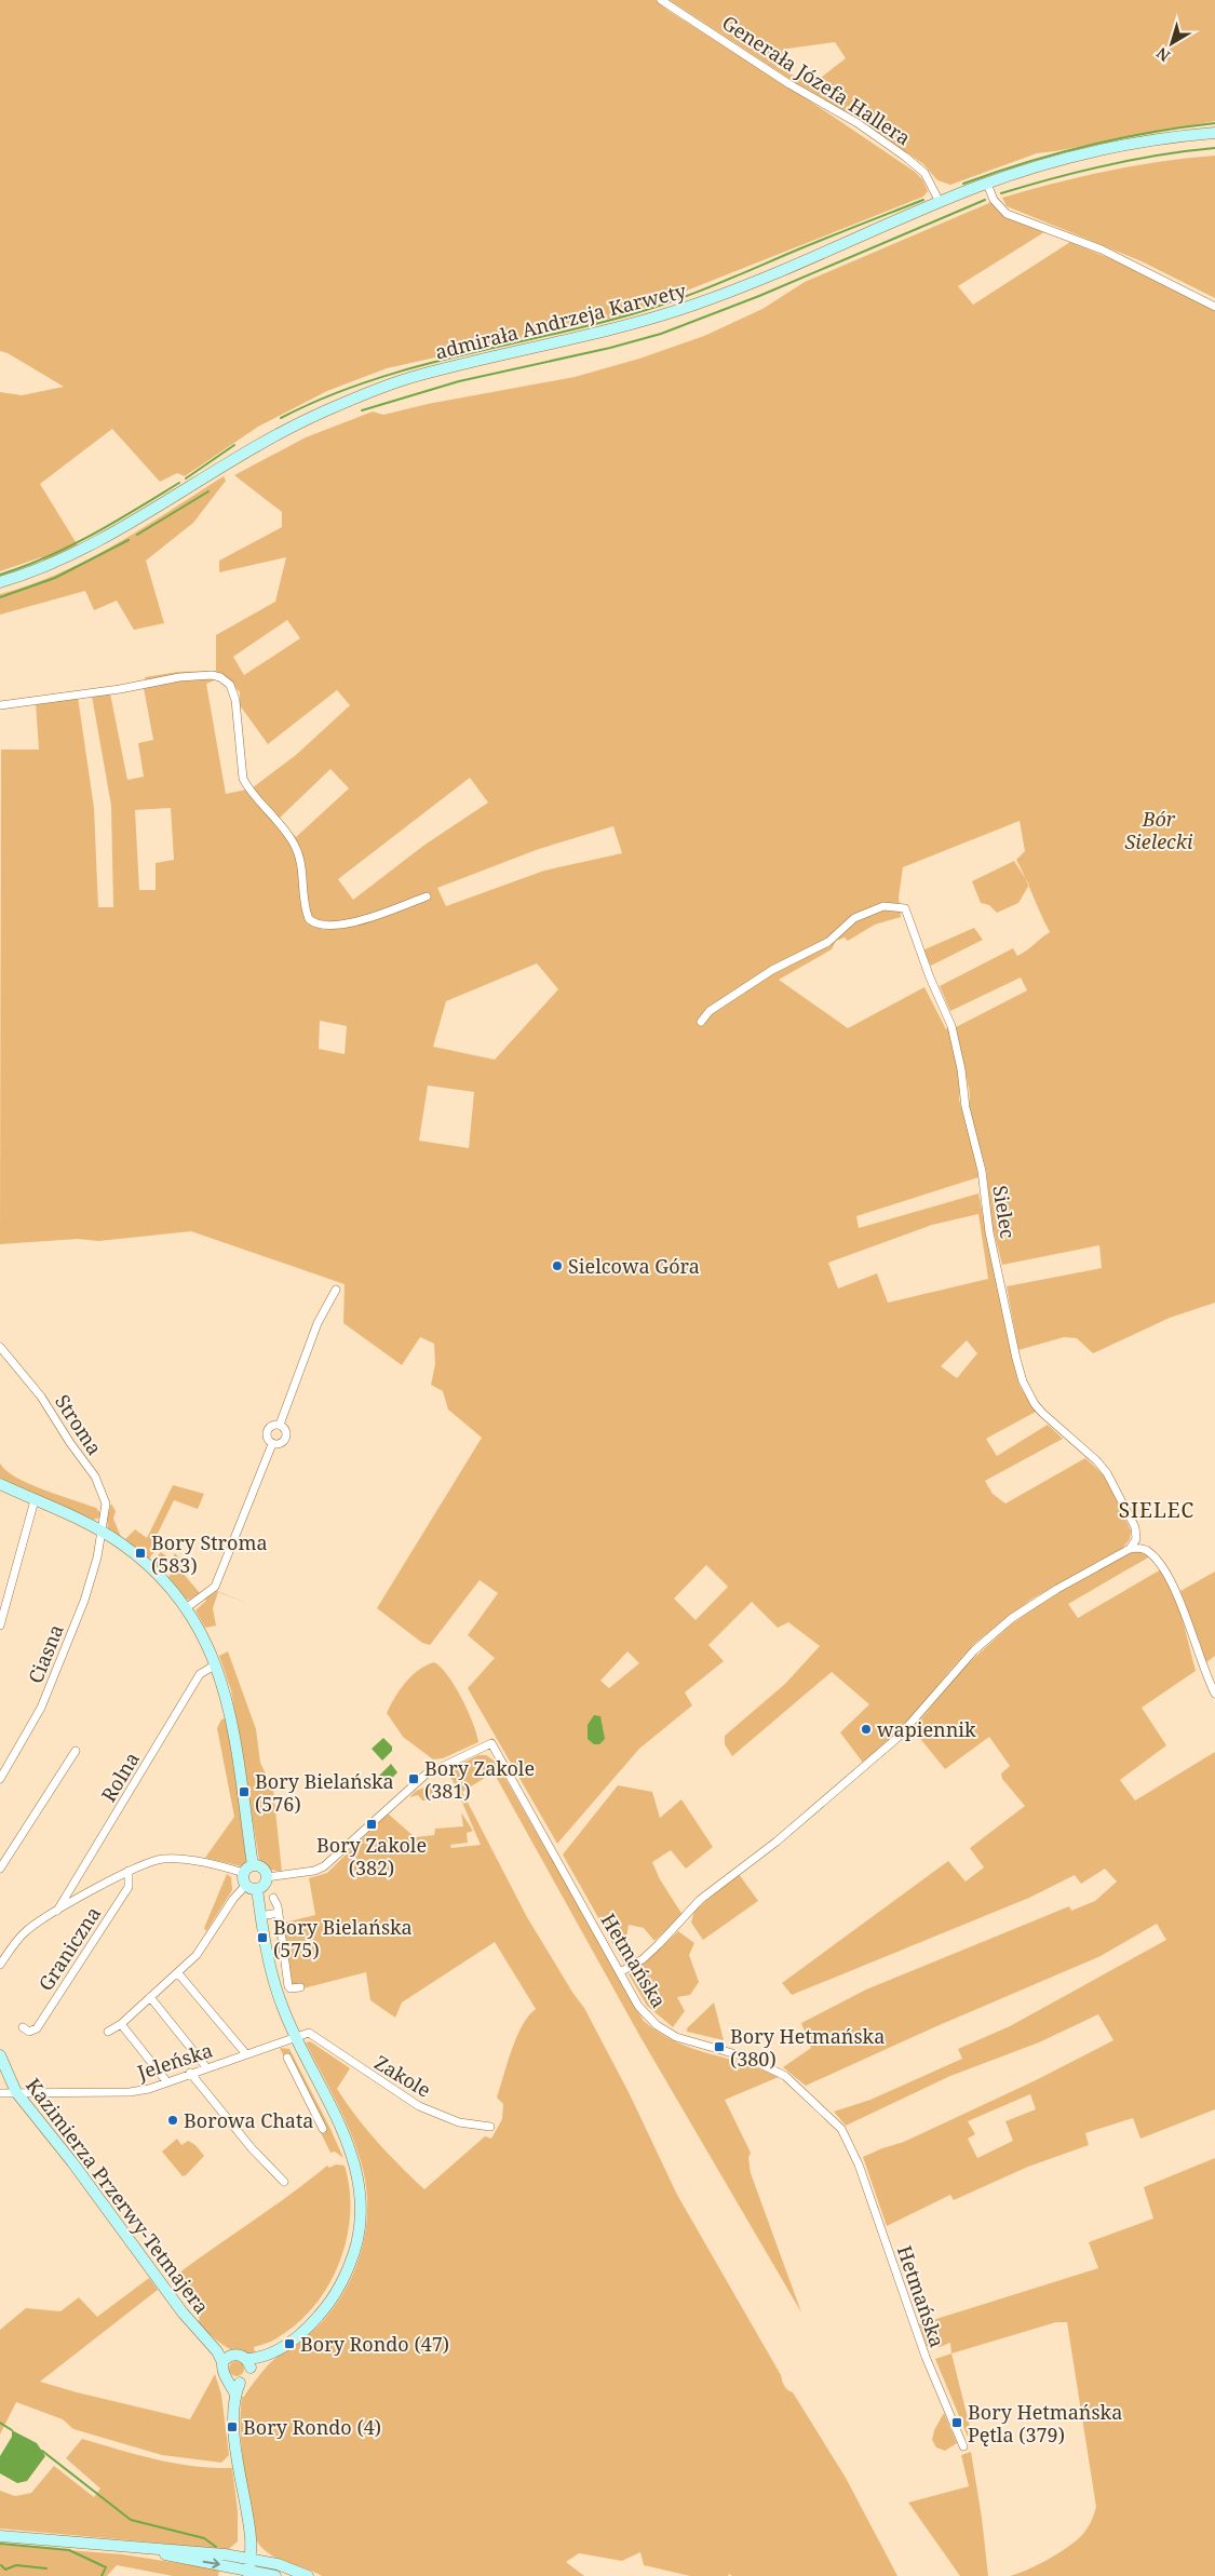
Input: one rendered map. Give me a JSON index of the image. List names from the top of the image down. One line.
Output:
{"streets":{"street":["Generała Józefa Hallera","admirała Andrzeja Karwety","Sielec","Stroma","Ciasna","Rolna","Graniczna","Hetmańska","Jeleńska","Zakole","Kazimierza Przerwy-Tetmajera"]},"crossings":[["Generała Józefa Hallera","admirała Andrzeja Karwety"],["Stroma","Ciasna"],["Jeleńska","Zakole"],["Jeleńska","Kazimierza Przerwy-Tetmajera"]],"districts":["SIELEC"],"parks":["Bór Sielecki"],"places":{"other":["Sielcowa Góra","wapiennik","Borowa Chata"],"transit":["Bory Stroma (583)","Bory Zakole (381)","Bory Bielańska (576)","Bory Zakole (382)","Bory Bielańska (575)","Bory Hetmańska (380)","Bory Rondo (47)","Bory Hetmańska Pętla (379)","Bory Rondo (4)"]},"north":"bottom left"}
